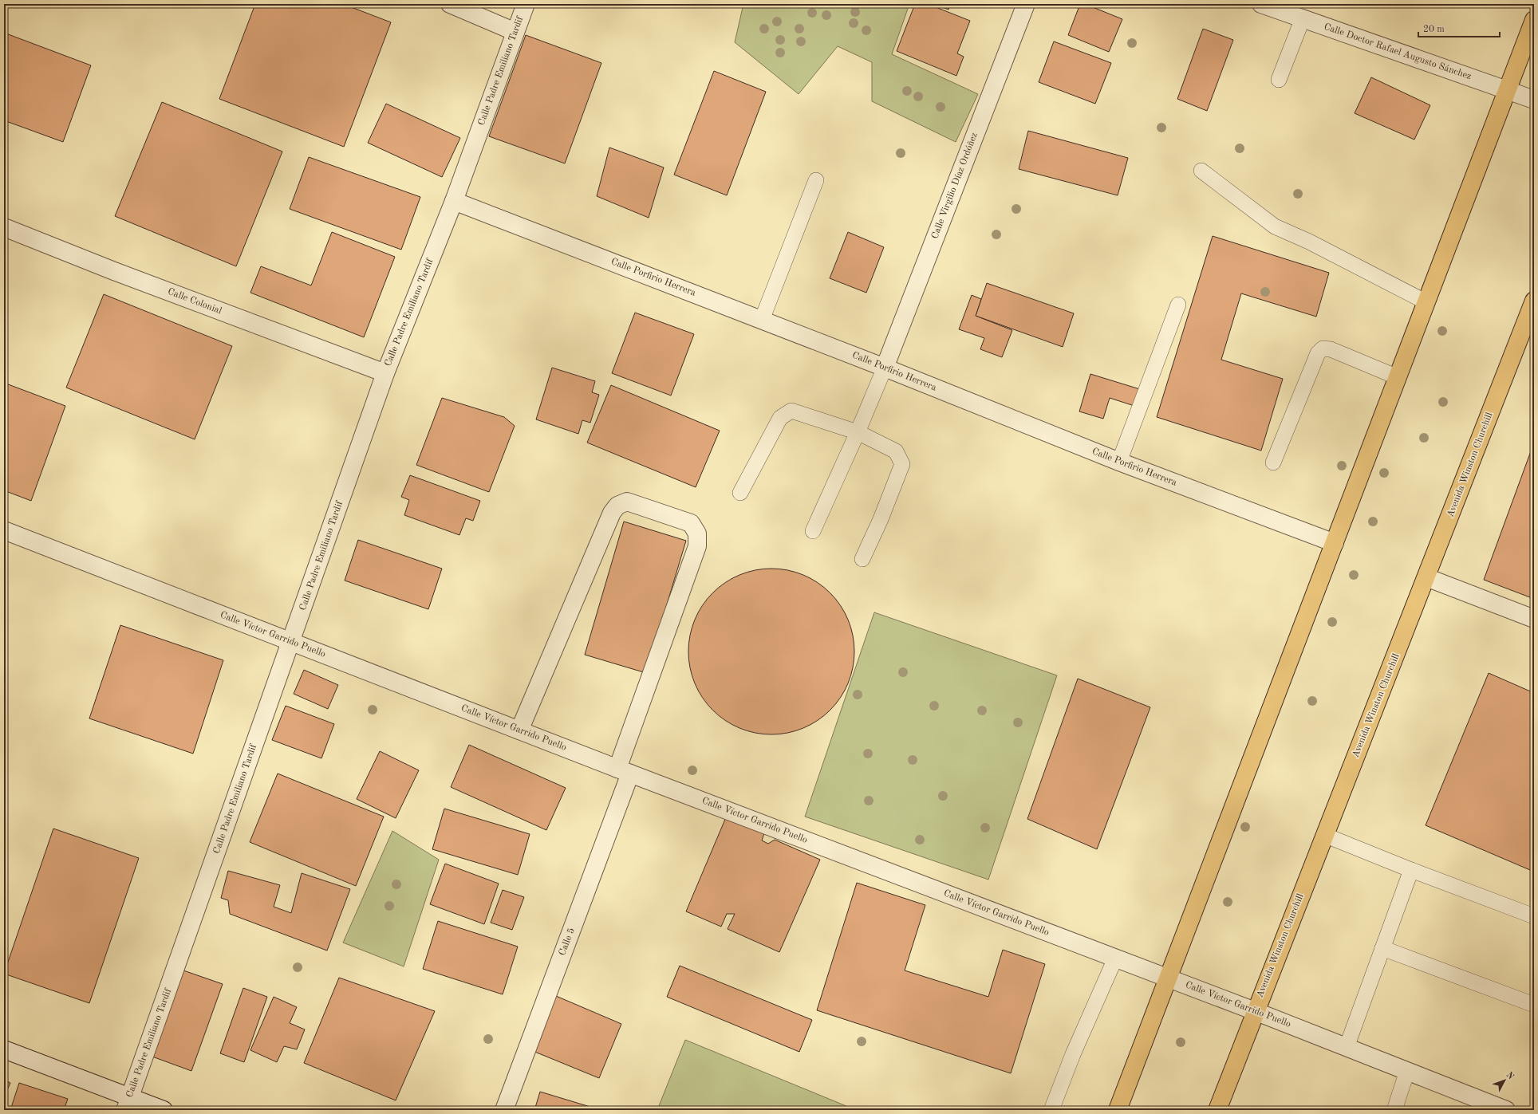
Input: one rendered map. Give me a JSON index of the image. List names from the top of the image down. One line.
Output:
{"streets":{"main road":["Avenida Winston Churchill"],"street":["Calle Doctor Rafael Augusto Sánchez","Calle Padre Emiliano Tardif","Calle Virgilio Díaz Ordóñez","Calle Porfirio Herrera","Calle Colonial","Calle Víctor Garrido Puello","Calle 5"]},"crossings":[["Calle Padre Emiliano Tardif","Calle Porfirio Herrera"],["Calle Padre Emiliano Tardif","Calle Colonial"],["Calle Padre Emiliano Tardif","Calle Víctor Garrido Puello"],["Calle Virgilio Díaz Ordóñez","Calle Porfirio Herrera"],["Avenida Winston Churchill","Calle Víctor Garrido Puello"],["Calle Víctor Garrido Puello","Calle 5"]],"scale_bar":"20 m","north":"top right"}
